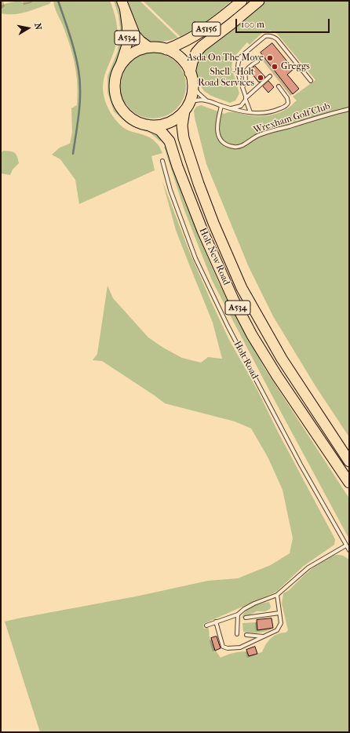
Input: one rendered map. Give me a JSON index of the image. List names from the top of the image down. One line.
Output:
{"streets":{"highway":["A5156","A534","Holt New Road"],"lane":["Wrexham Golf Club","Holt Road"]},"crossings":[["A5156","A534"],["A5156","Holt New Road"],["A534","Holt New Road"]],"places":["Asda On The Move","Greggs","Shell - Holt Road Services"],"scale_bar":"100 m","north":"right"}
